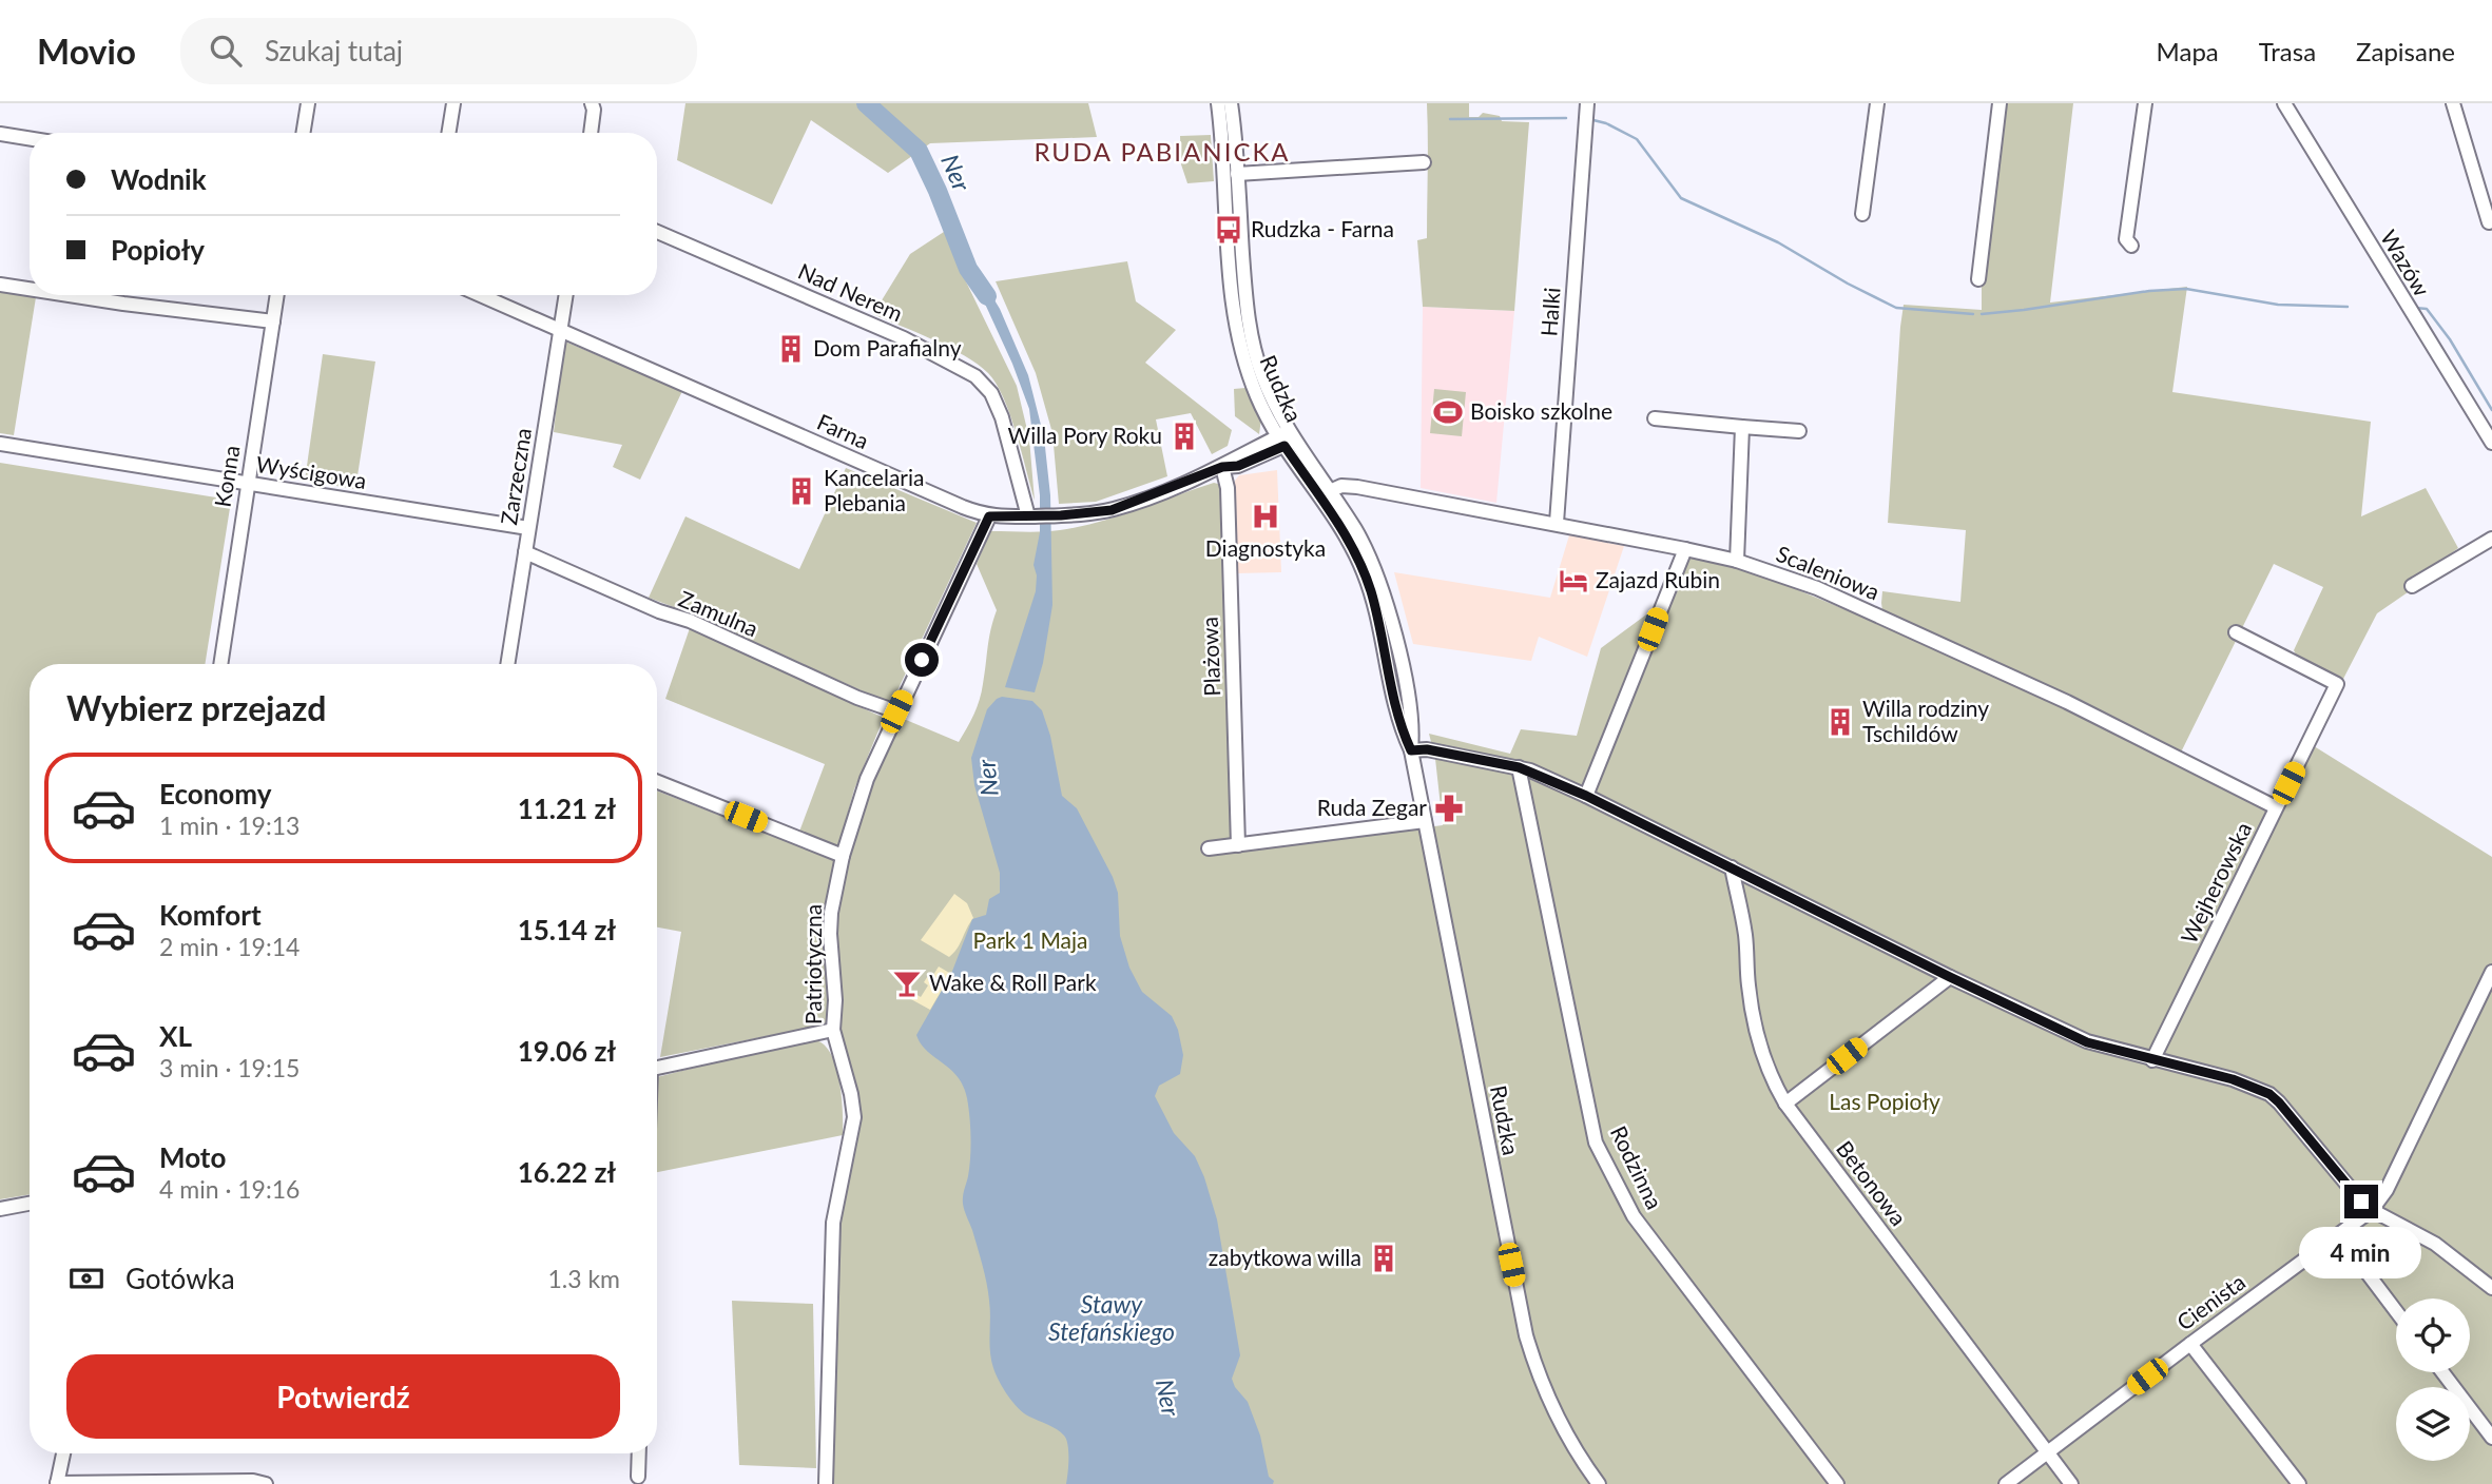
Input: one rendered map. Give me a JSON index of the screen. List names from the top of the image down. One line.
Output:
{"streets":{"street":["Wazów","Nad Nerem","Halki","Rudzka","Farna","Wyścigowa","Konna","Zarzeczna","Scaleniowa","Zamulna","Plażowa","Wejherowska","Patriotyczna","Rodzinna","Betonowa","Cienista"]},"crossings":[["Nad Nerem","Farna"],["Halki","Scaleniowa"],["Rudzka","Farna"],["Rudzka","Scaleniowa"],["Farna","Zarzeczna"],["Farna","Plażowa"],["Farna","Patriotyczna"],["Wyścigowa","Konna"],["Wyścigowa","Zarzeczna"],["Zarzeczna","Zamulna"],["Scaleniowa","Wejherowska"],["Zamulna","Patriotyczna"],["Betonowa","Cienista"]],"districts":["RUDA PABIANICKA"],"water":["Ner","Stawy Stefańskiego"],"parks":["Park 1 Maja","Las Popioły"],"places":{"bus stop":["Rudzka - Farna"],"building":["Dom Parafialny","Willa Pory Roku","Kancelaria Plebania","Willa rodziny Tschildów","zabytkowa willa"],"sports":["Boisko szkolne"],"hospital":["Diagnostyka"],"hotel":["Zajazd Rubin"],"pharmacy":["Ruda Zegar"],"bar":["Wake & Roll Park"]},"page":{"header":"Movio","search":"Szukaj tutaj","nav":["Mapa","Trasa","Zapisane"],"banner":["Wodnik","Popioły"],"heading":"Wybierz przejazd","list":[{"name":"Economy","note":"1 min · 19:13","value":"11.21 zł"},{"name":"Komfort","note":"2 min · 19:14","value":"15.14 zł"},{"name":"XL","note":"3 min · 19:15","value":"19.06 zł"},{"name":"Moto","note":"4 min · 19:16","value":"16.22 zł"}],"bubble":"4 min","pay":["Gotówka","1.3 km"],"buttons":"Potwierdź"}}
